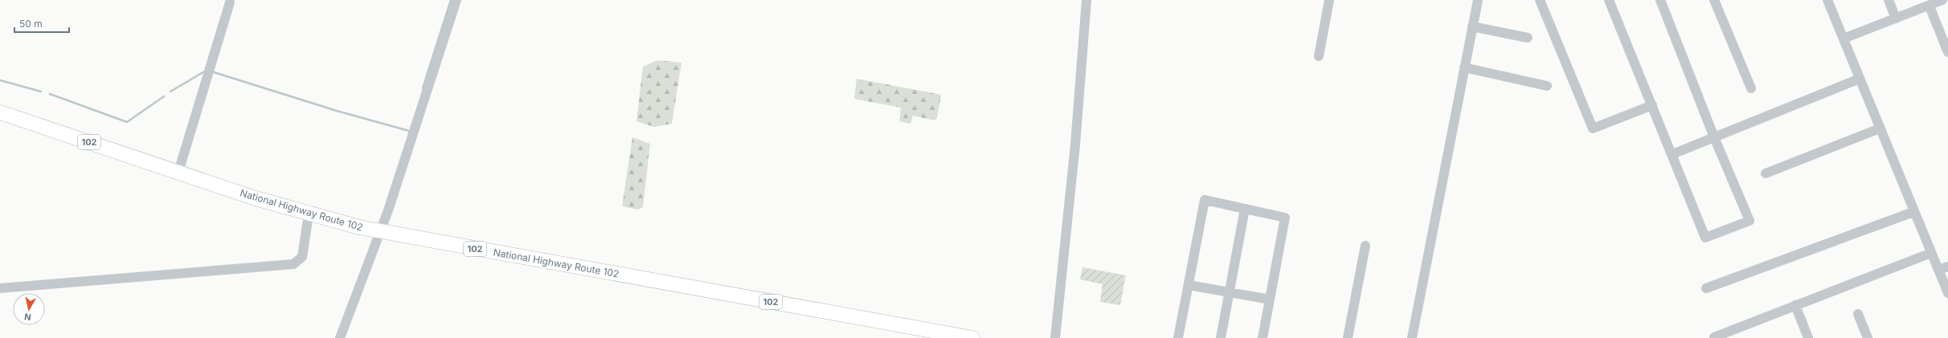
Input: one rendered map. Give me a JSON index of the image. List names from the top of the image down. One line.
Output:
{"streets":{"highway":["102","National Highway Route 102"]},"scale_bar":"50 m","north":"bottom"}
